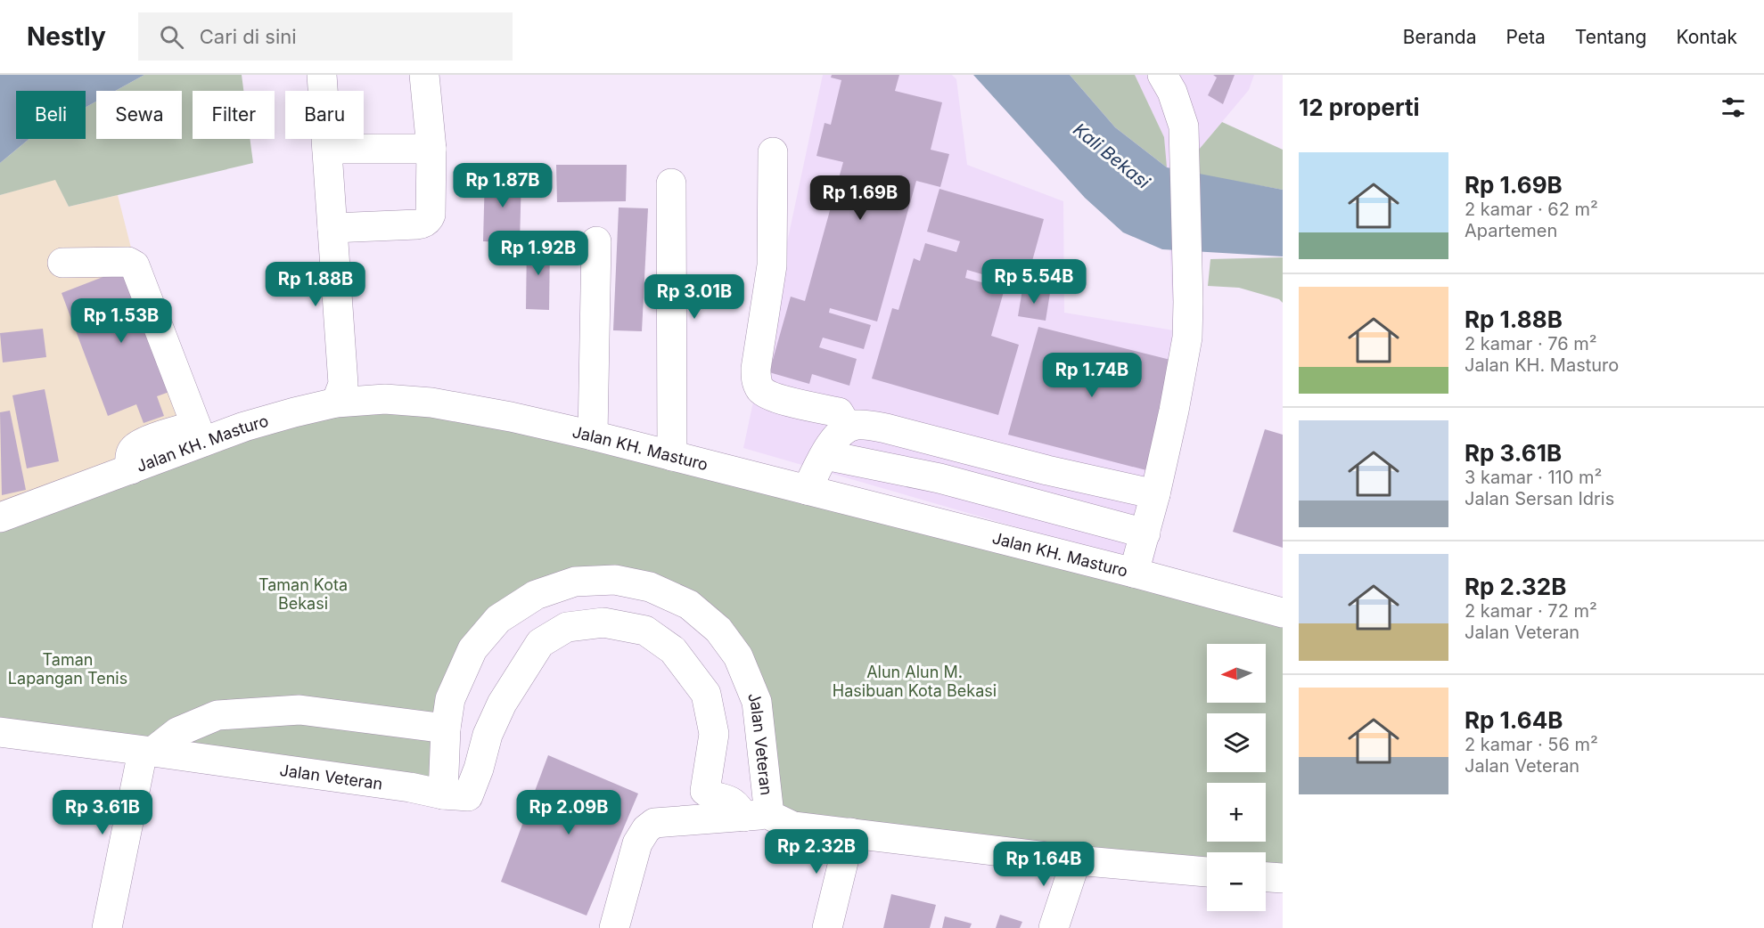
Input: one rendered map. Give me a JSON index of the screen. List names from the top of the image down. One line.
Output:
{"streets":{"street":["Jalan KH. Masturo","Jalan Veteran"]},"water":["Kali Bekasi"],"parks":["Taman Kota Bekasi","Taman Lapangan Tenis","Alun Alun M. Hasibuan Kota Bekasi"],"north":"left","page":{"header":"Nestly","search":"Cari di sini","nav":["Beranda","Peta","Tentang","Kontak"],"heading":"12 properti","chip":["Beli","Sewa","Filter","Baru"],"list":[{"name":"Rp 1.69B","note":"2 kamar · 62 m² · Apartemen"},{"name":"Rp 1.88B","note":"2 kamar · 76 m² · Jalan KH. Masturo"},{"name":"Rp 3.61B","note":"3 kamar · 110 m² · Jalan Sersan Idris"},{"name":"Rp 2.32B","note":"2 kamar · 72 m² · Jalan Veteran"},{"name":"Rp 1.64B","note":"2 kamar · 56 m² · Jalan Veteran"}],"price":["Rp 1.87B","Rp 1.69B","Rp 1.92B","Rp 5.54B","Rp 1.88B","Rp 3.01B","Rp 1.53B","Rp 1.74B","Rp 3.61B","Rp 2.09B","Rp 2.32B","Rp 1.64B"],"map_buttons":["+","−"]}}
